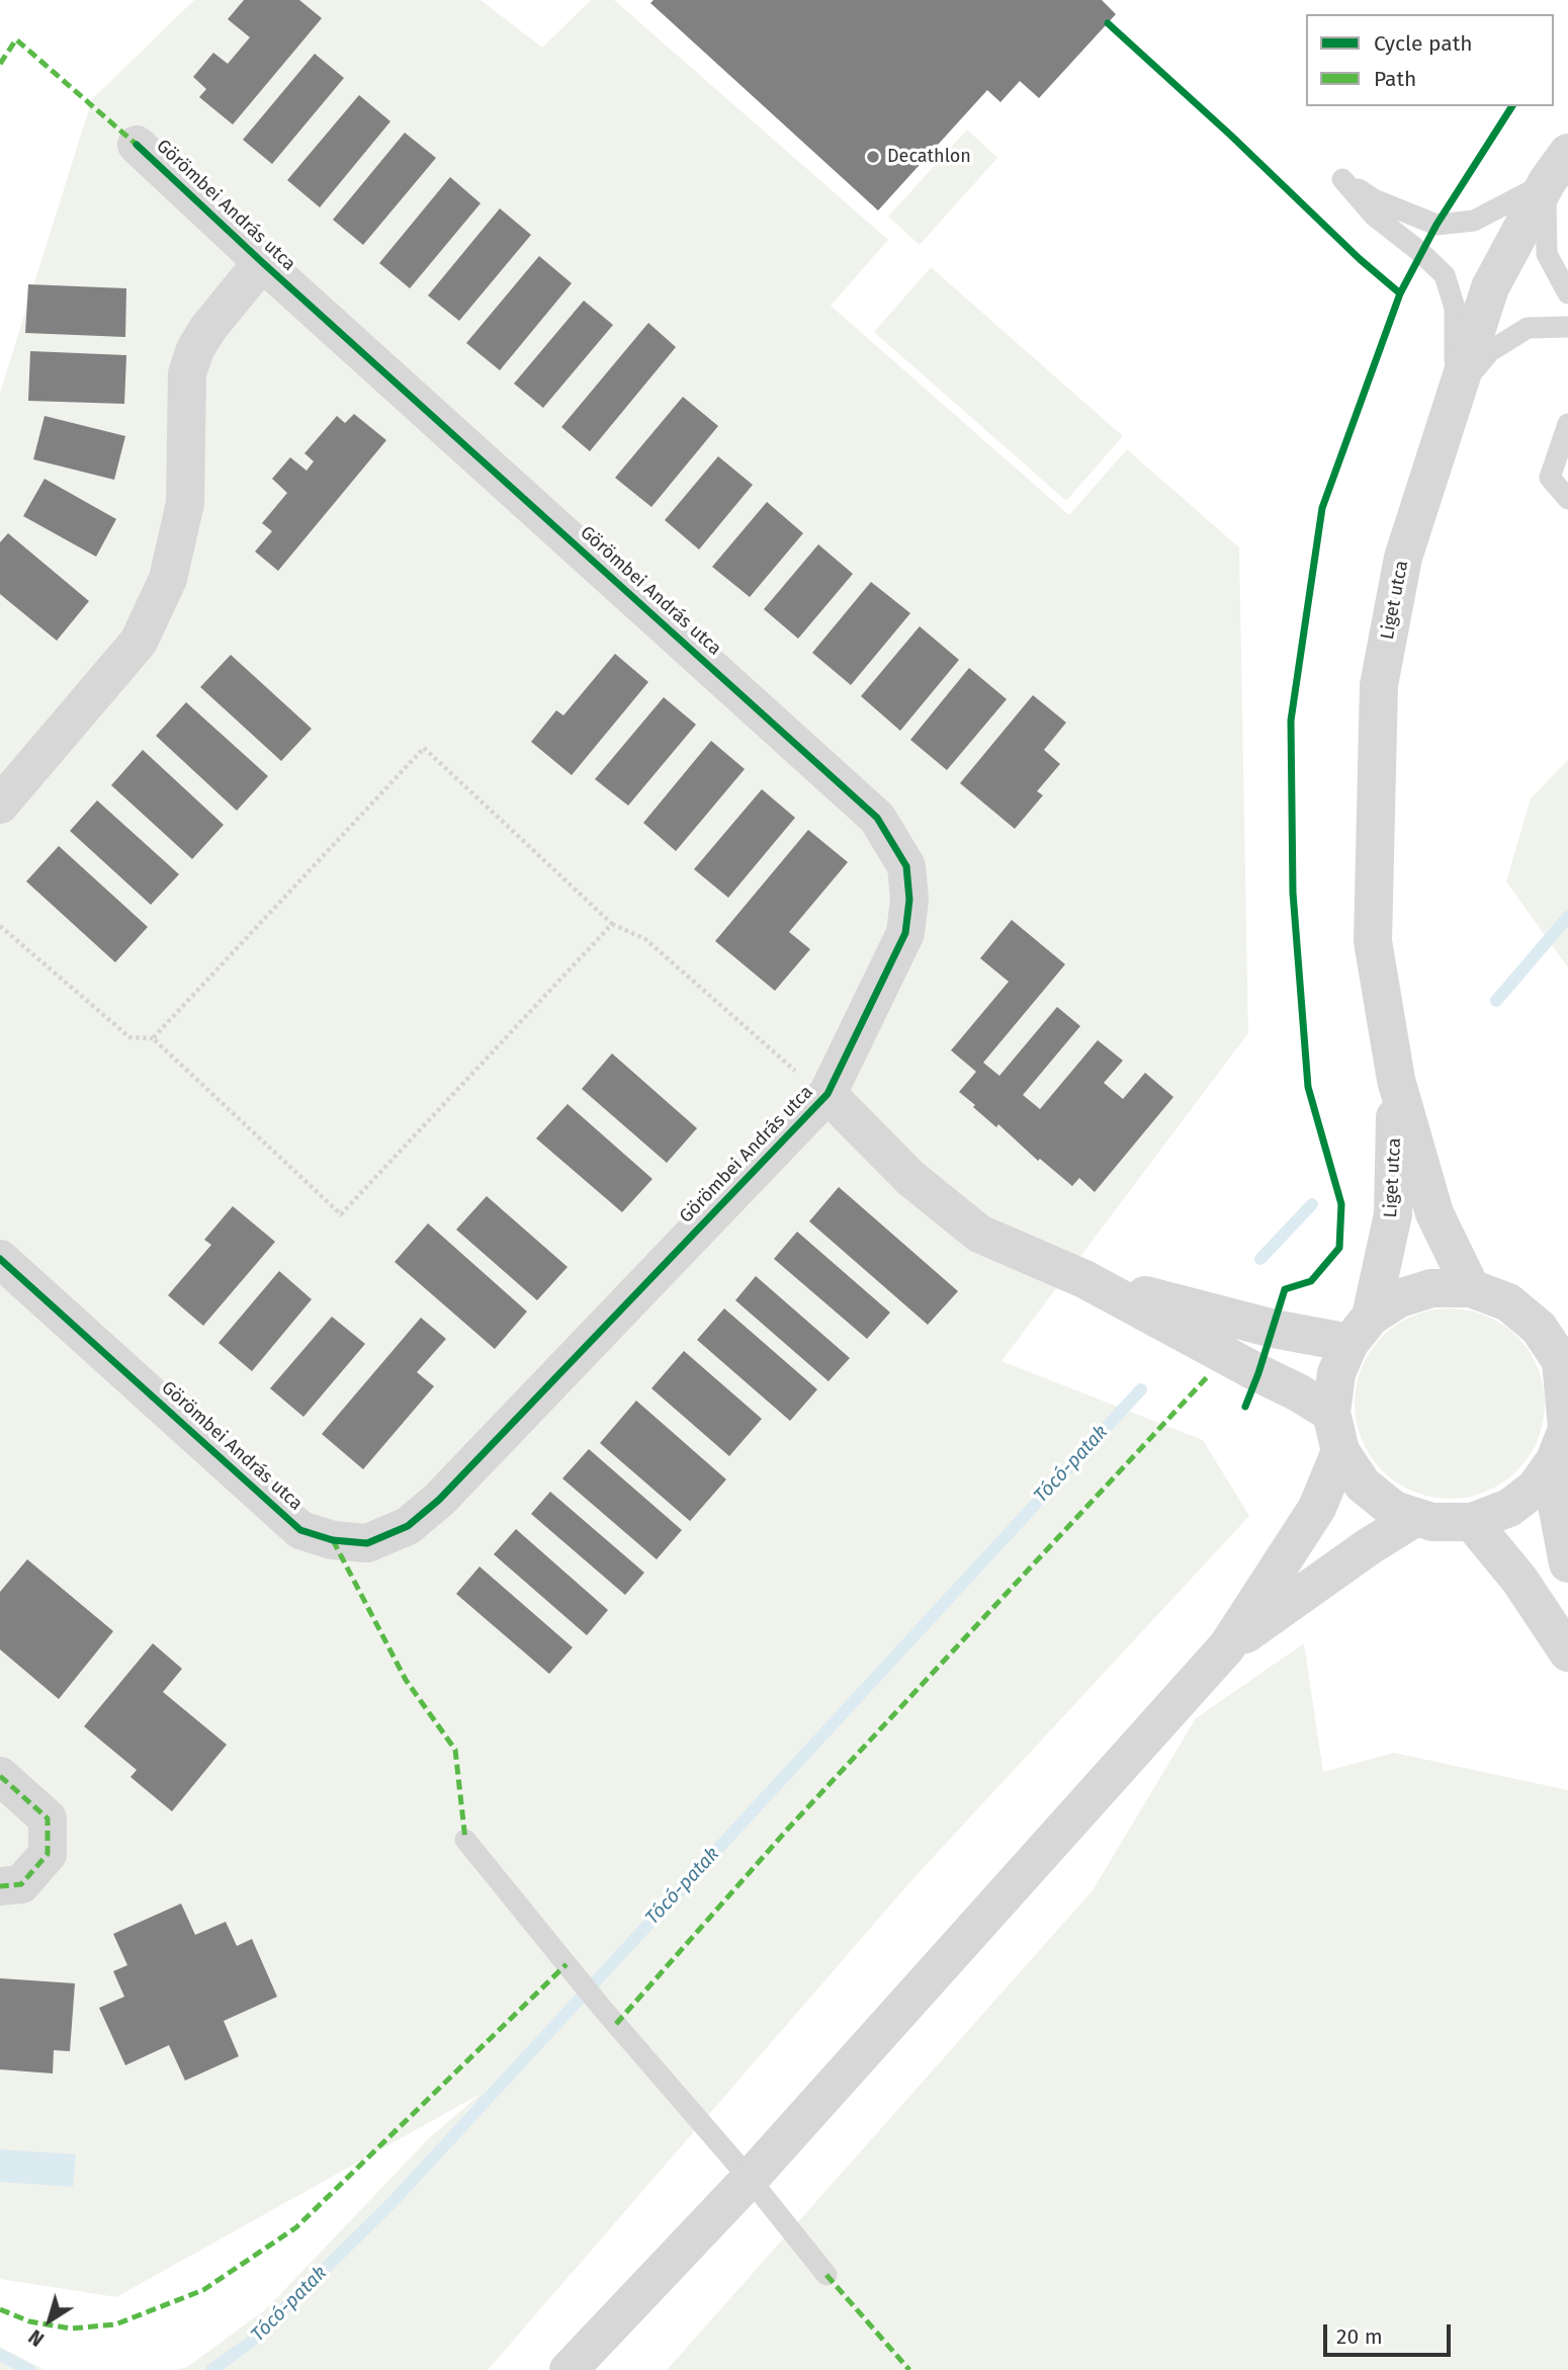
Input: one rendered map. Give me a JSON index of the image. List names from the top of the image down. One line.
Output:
{"streets":{"street":["Görömbei András utca","Liget utca"]},"crossings":[["Görömbei András utca","Liget utca"]],"water":["Tócó-patak"],"places":["Decathlon"],"legend":["Cycle path","Path"],"scale_bar":"20 m","north":"bottom left"}
